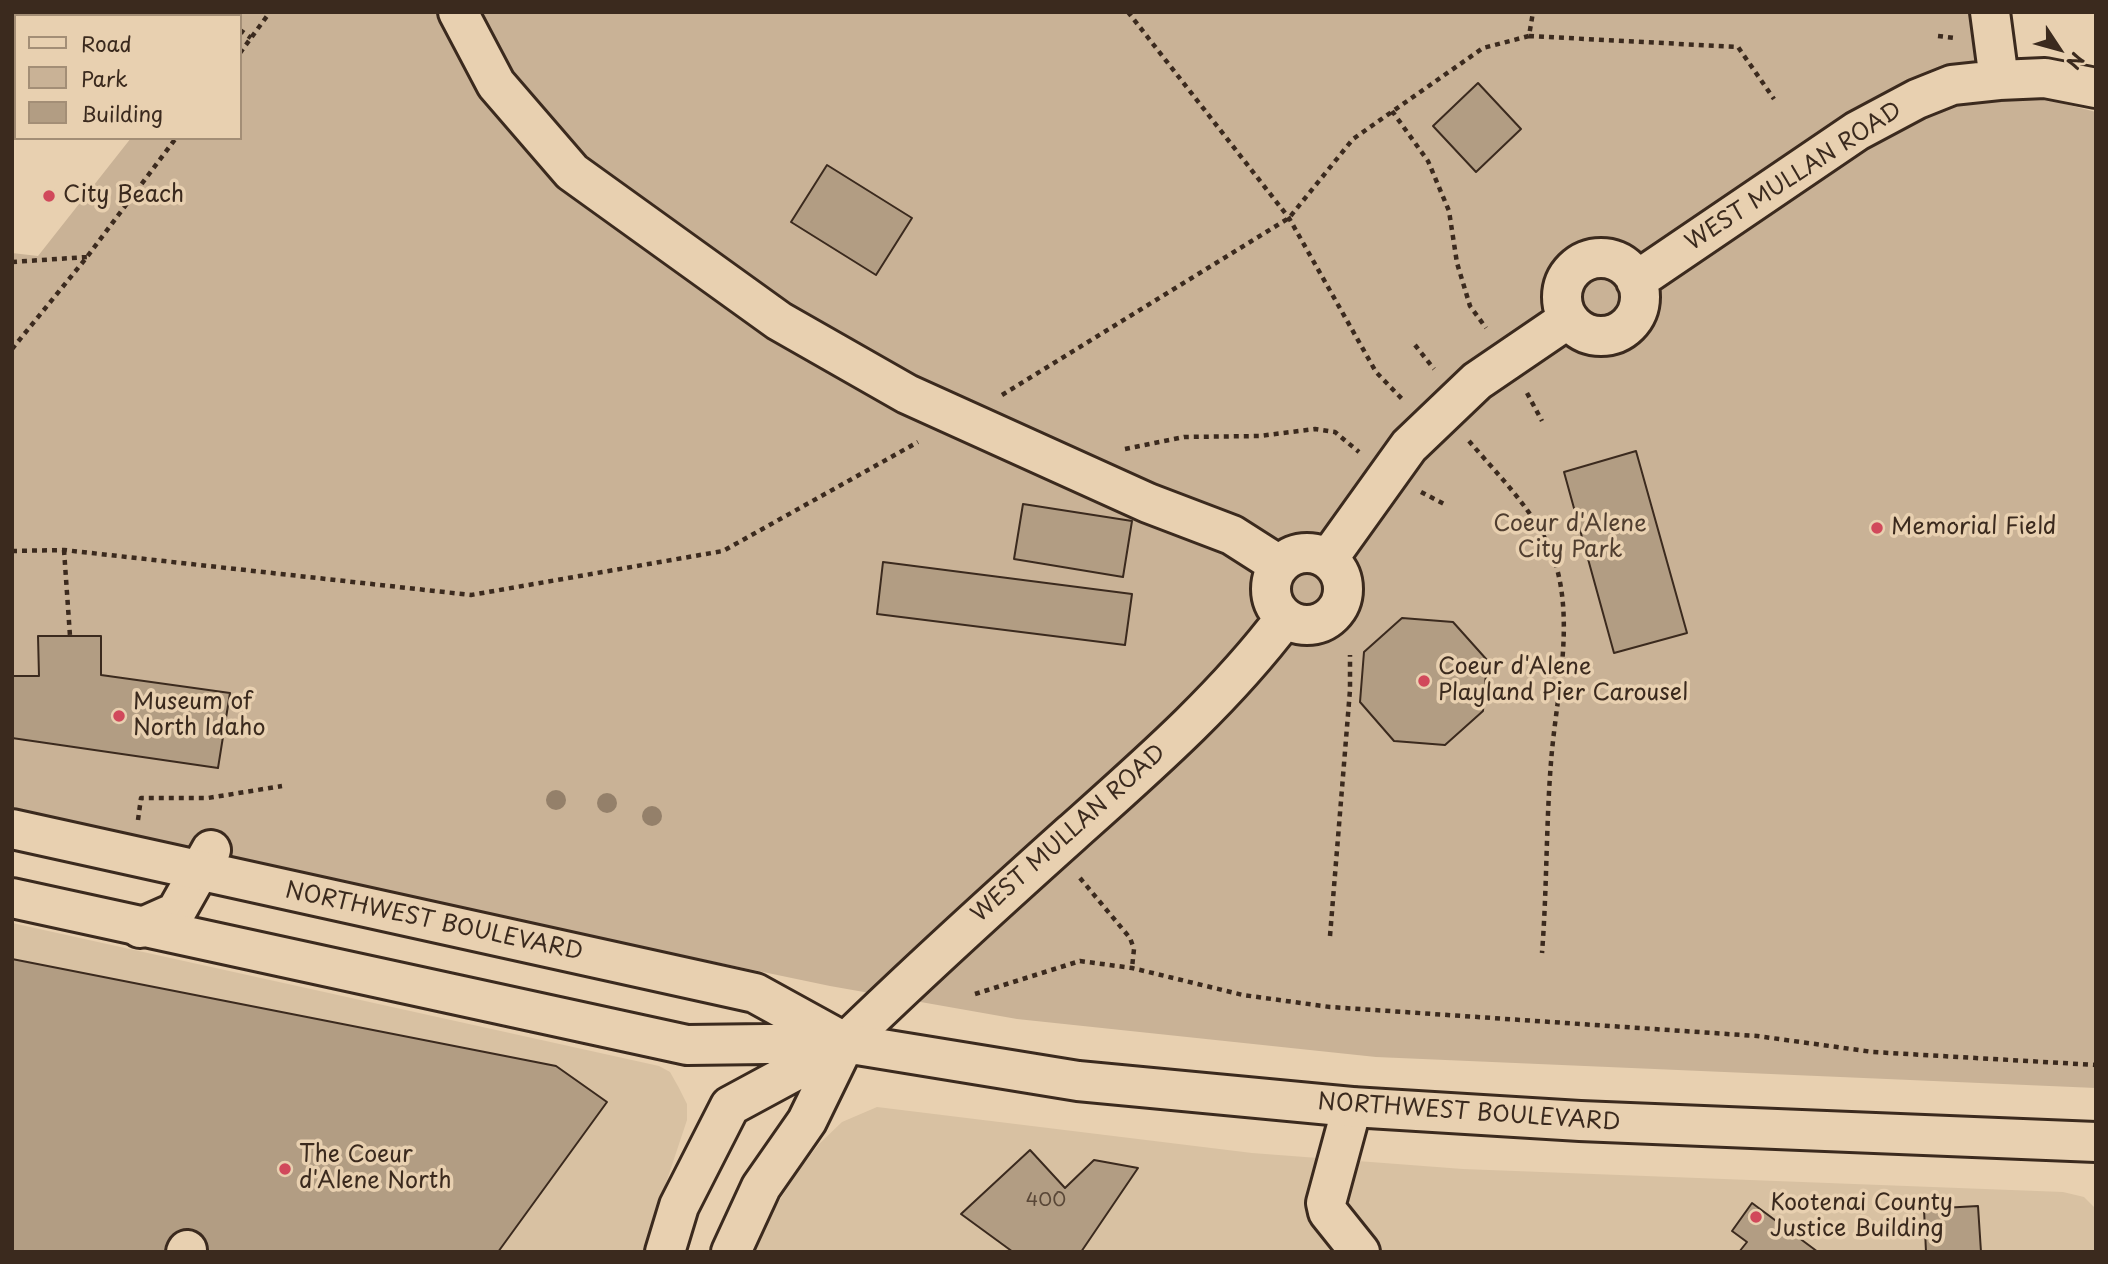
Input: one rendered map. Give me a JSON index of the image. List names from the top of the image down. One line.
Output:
{"streets":{"main road":["WEST MULLAN ROAD","NORTHWEST BOULEVARD"]},"crossings":[["WEST MULLAN ROAD","NORTHWEST BOULEVARD"]],"parks":["Coeur d'Alene City Park"],"places":["City Beach","Memorial Field","Coeur d'Alene Playland Pier Carousel","Museum of North Idaho","The Coeur d'Alene North","Kootenai County Justice Building"],"house_numbers":["400"],"legend":["Road","Park","Building"],"north":"bottom right"}
